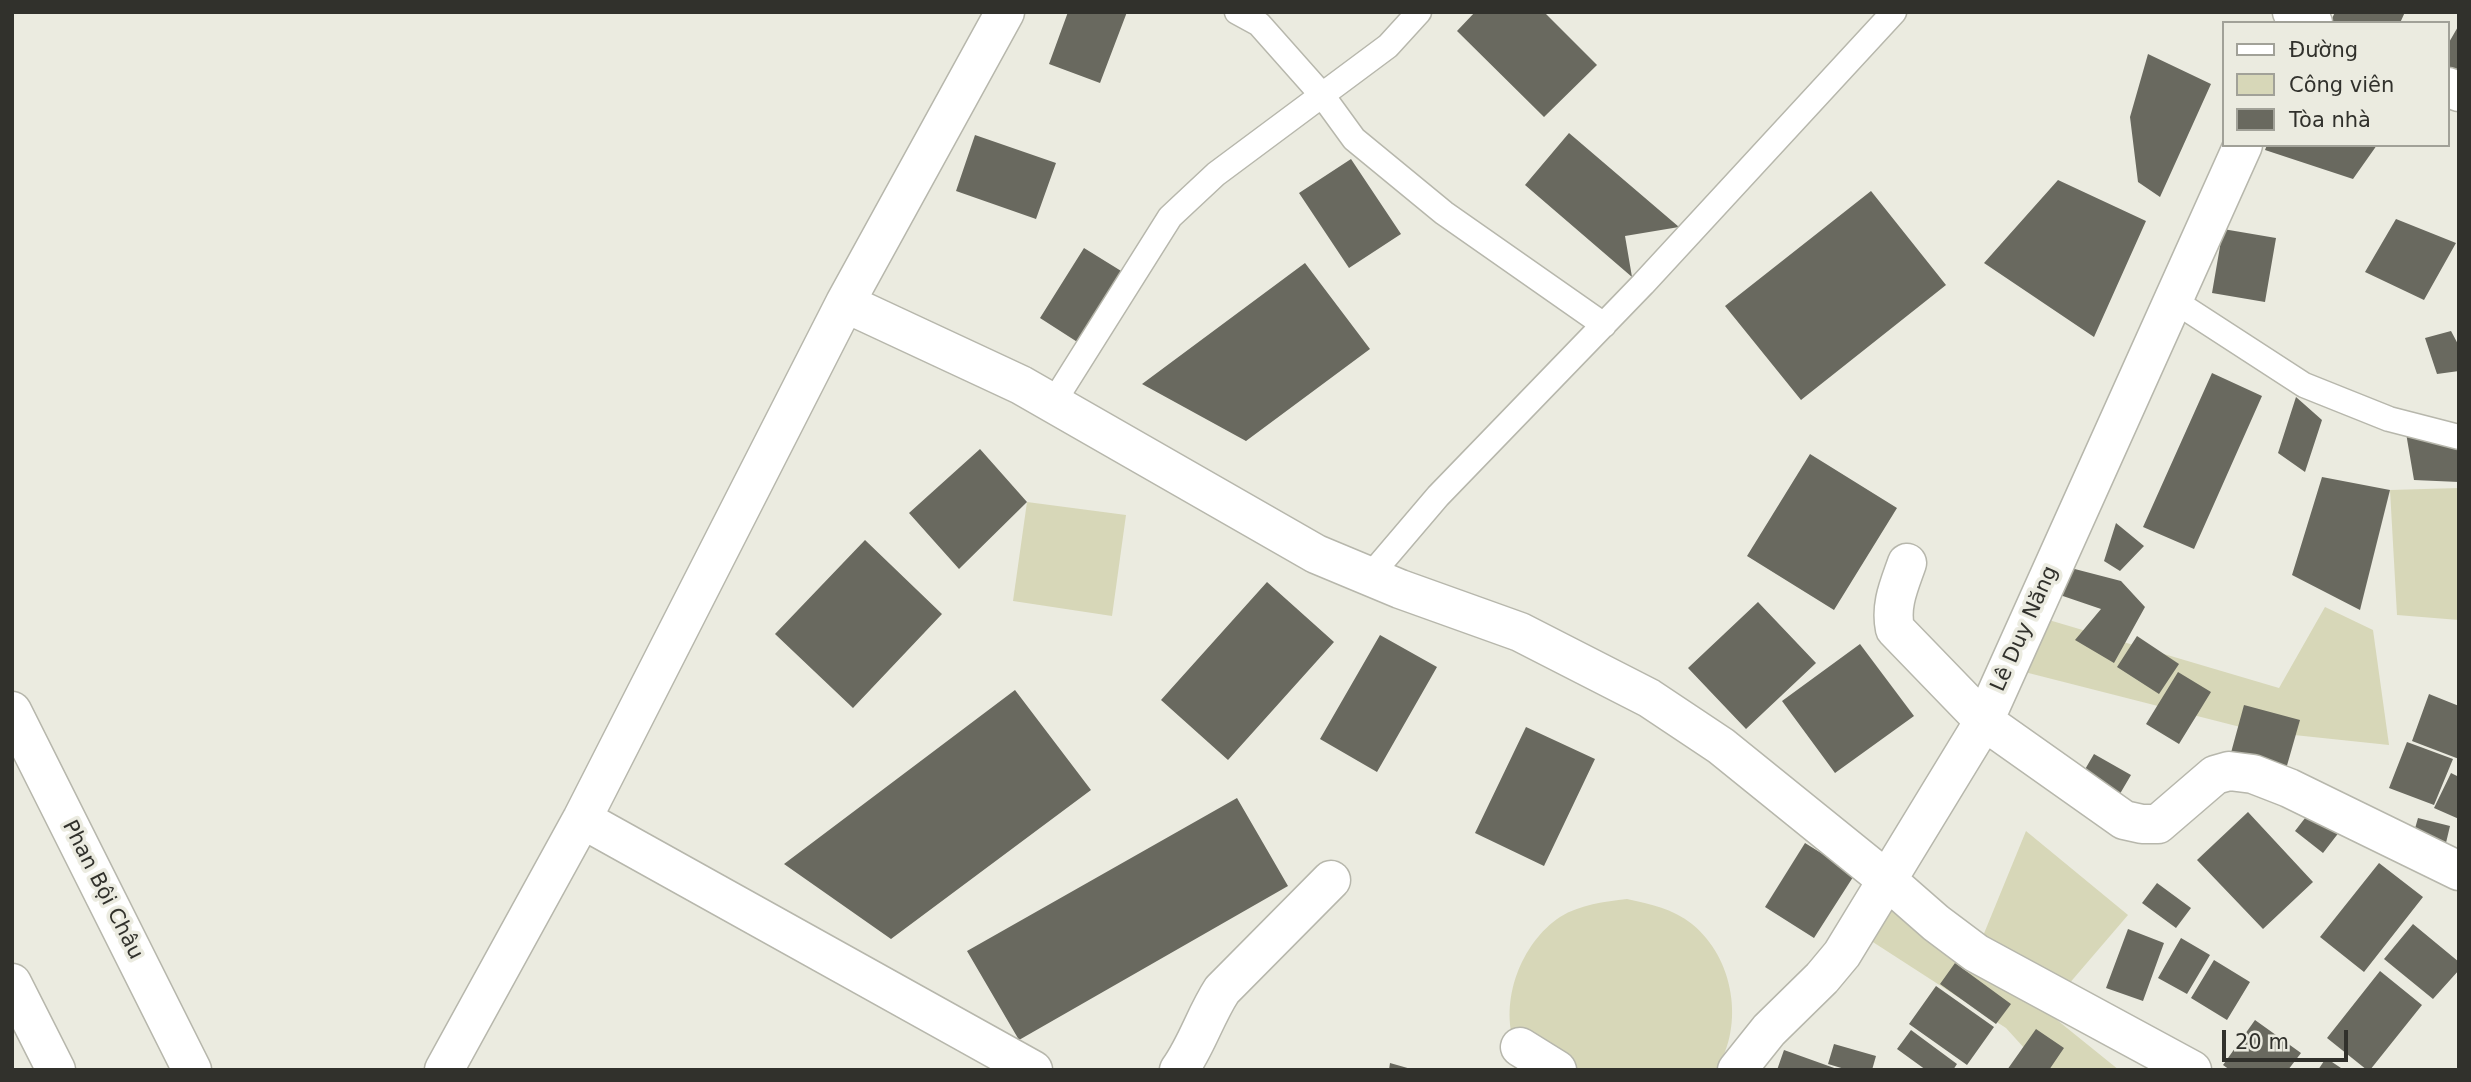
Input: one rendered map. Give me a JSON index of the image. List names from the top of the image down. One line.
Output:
{"streets":{"street":["Lê Duy Năng","Phan Bội Châu"]},"legend":["Đường","Công viên","Tòa nhà"],"scale_bar":"20 m"}
